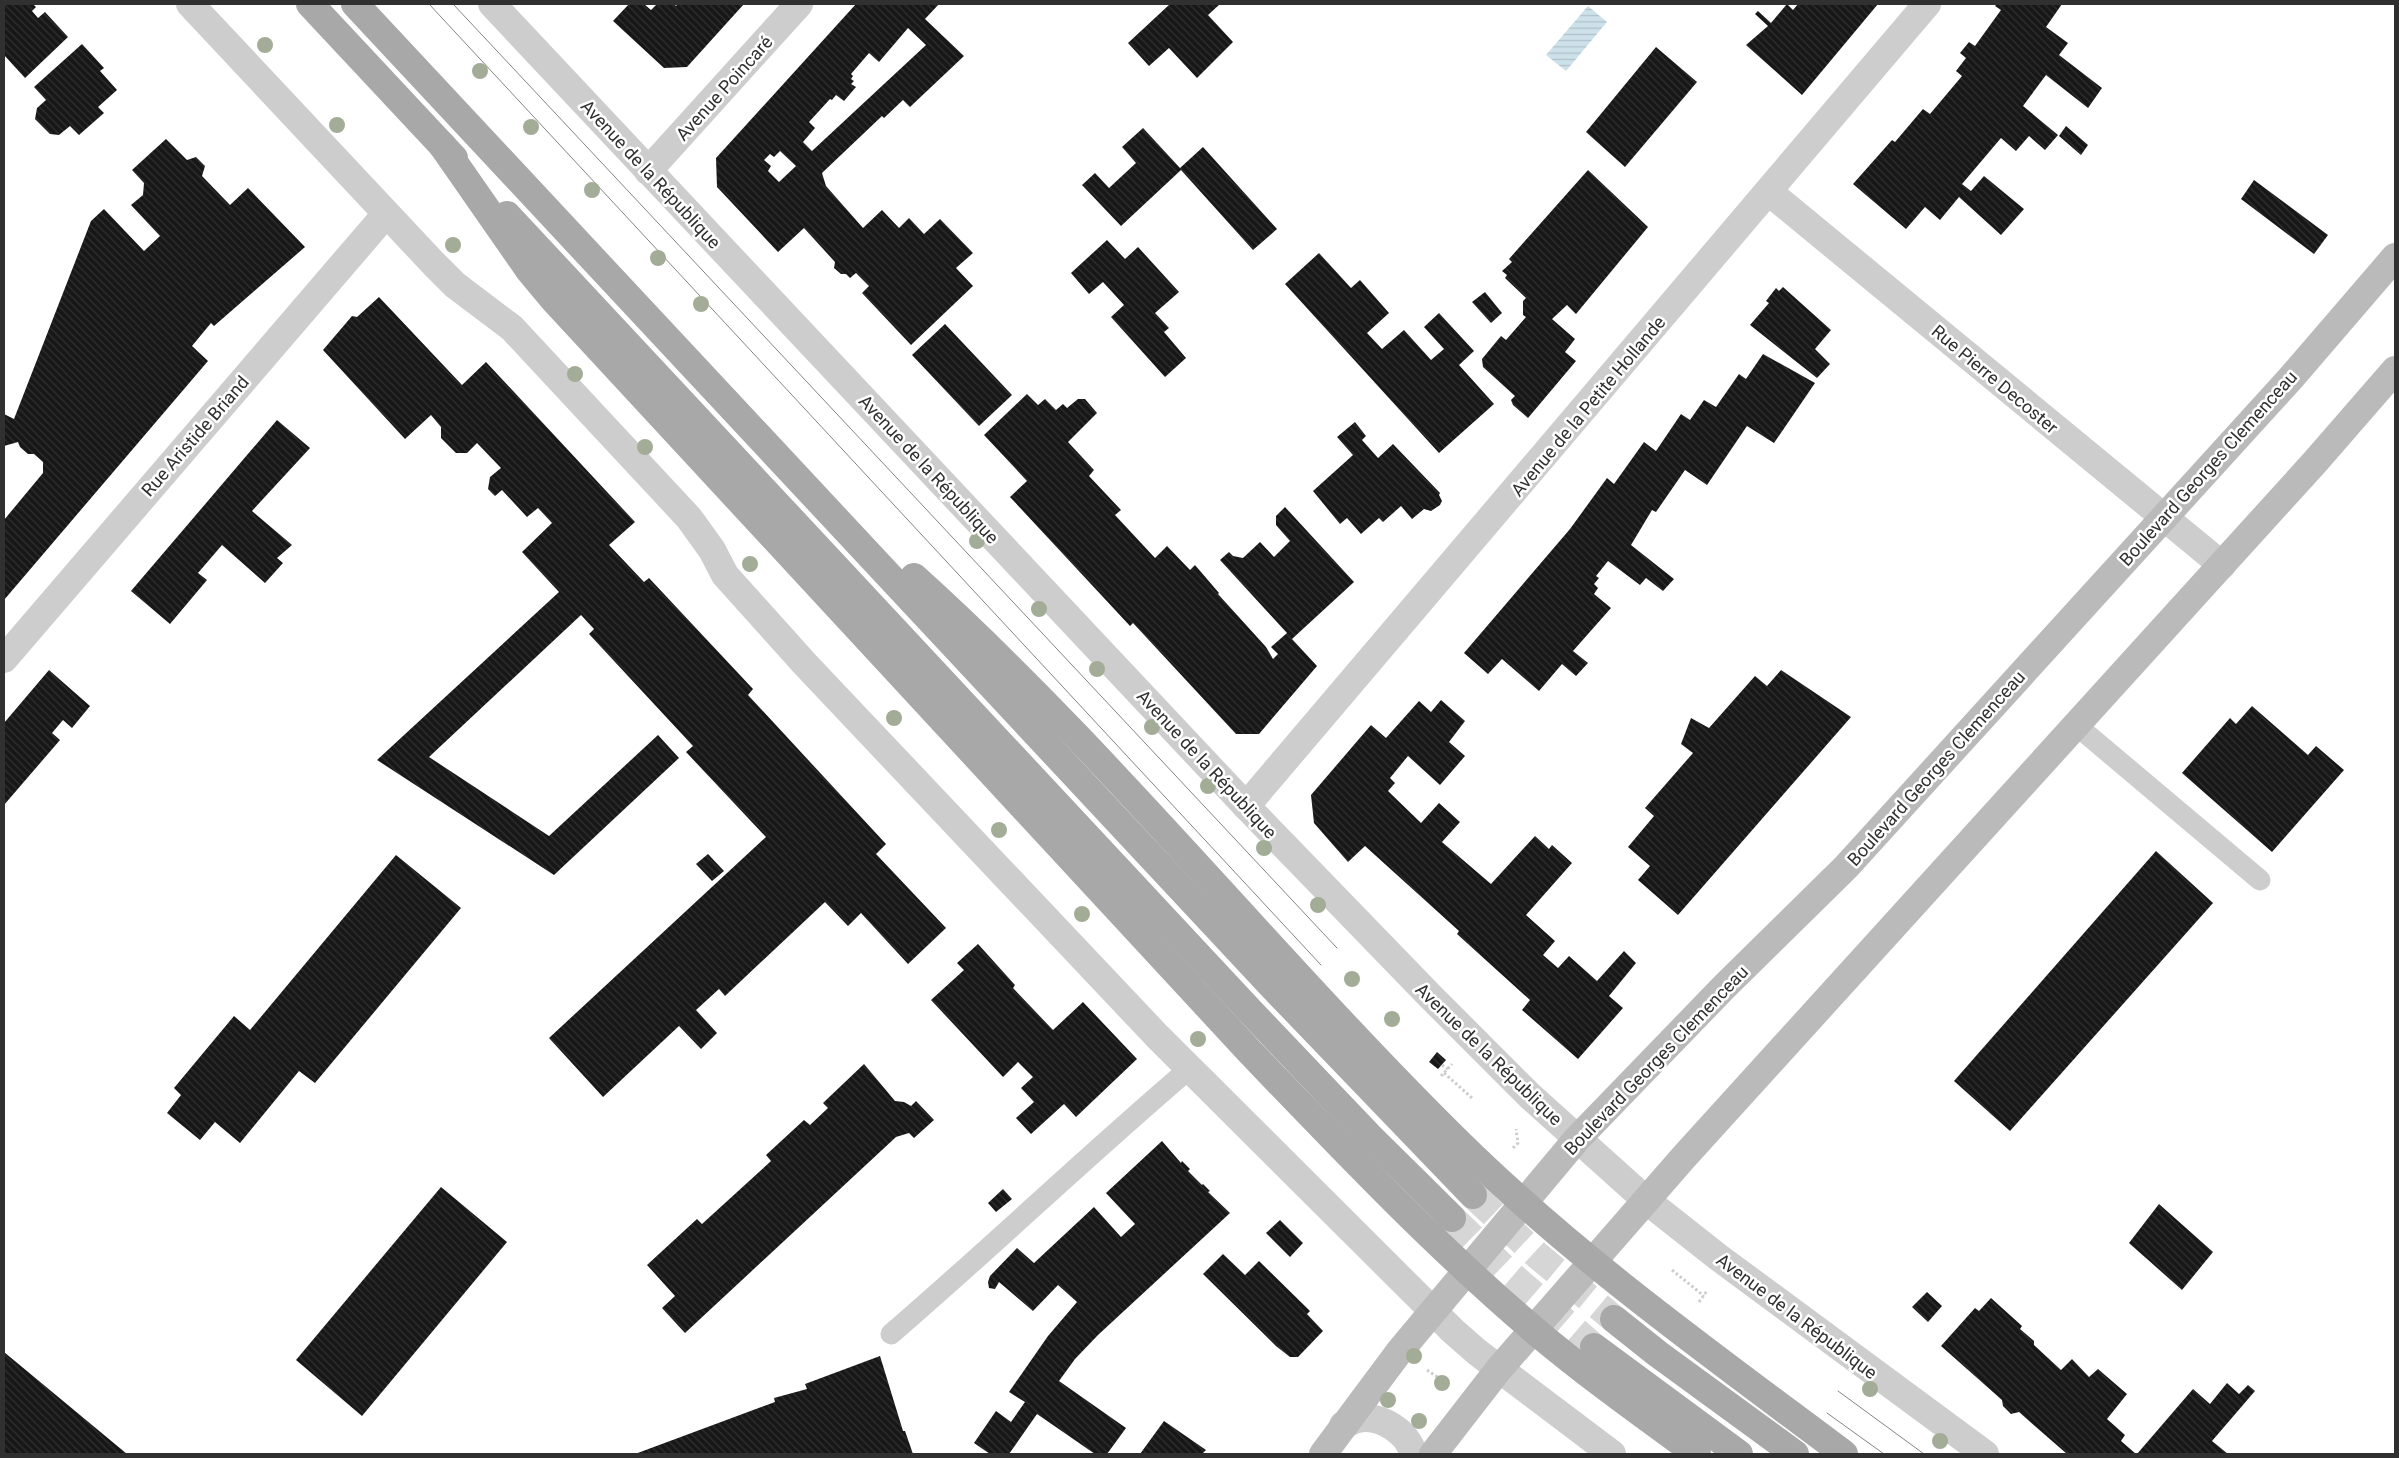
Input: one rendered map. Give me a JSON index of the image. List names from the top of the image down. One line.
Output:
{"streets":{"main road":["Boulevard Georges Clemenceau"],"street":["Avenue Poincaré","Avenue de la République","Rue Pierre Decoster","Avenue de la Petite Hollande","Rue Aristide Briand"]},"crossings":[["Avenue Poincaré","Avenue de la République"],["Avenue de la République","Avenue de la Petite Hollande"],["Avenue de la République","Boulevard Georges Clemenceau"],["Rue Pierre Decoster","Avenue de la Petite Hollande"],["Rue Pierre Decoster","Boulevard Georges Clemenceau"]]}
